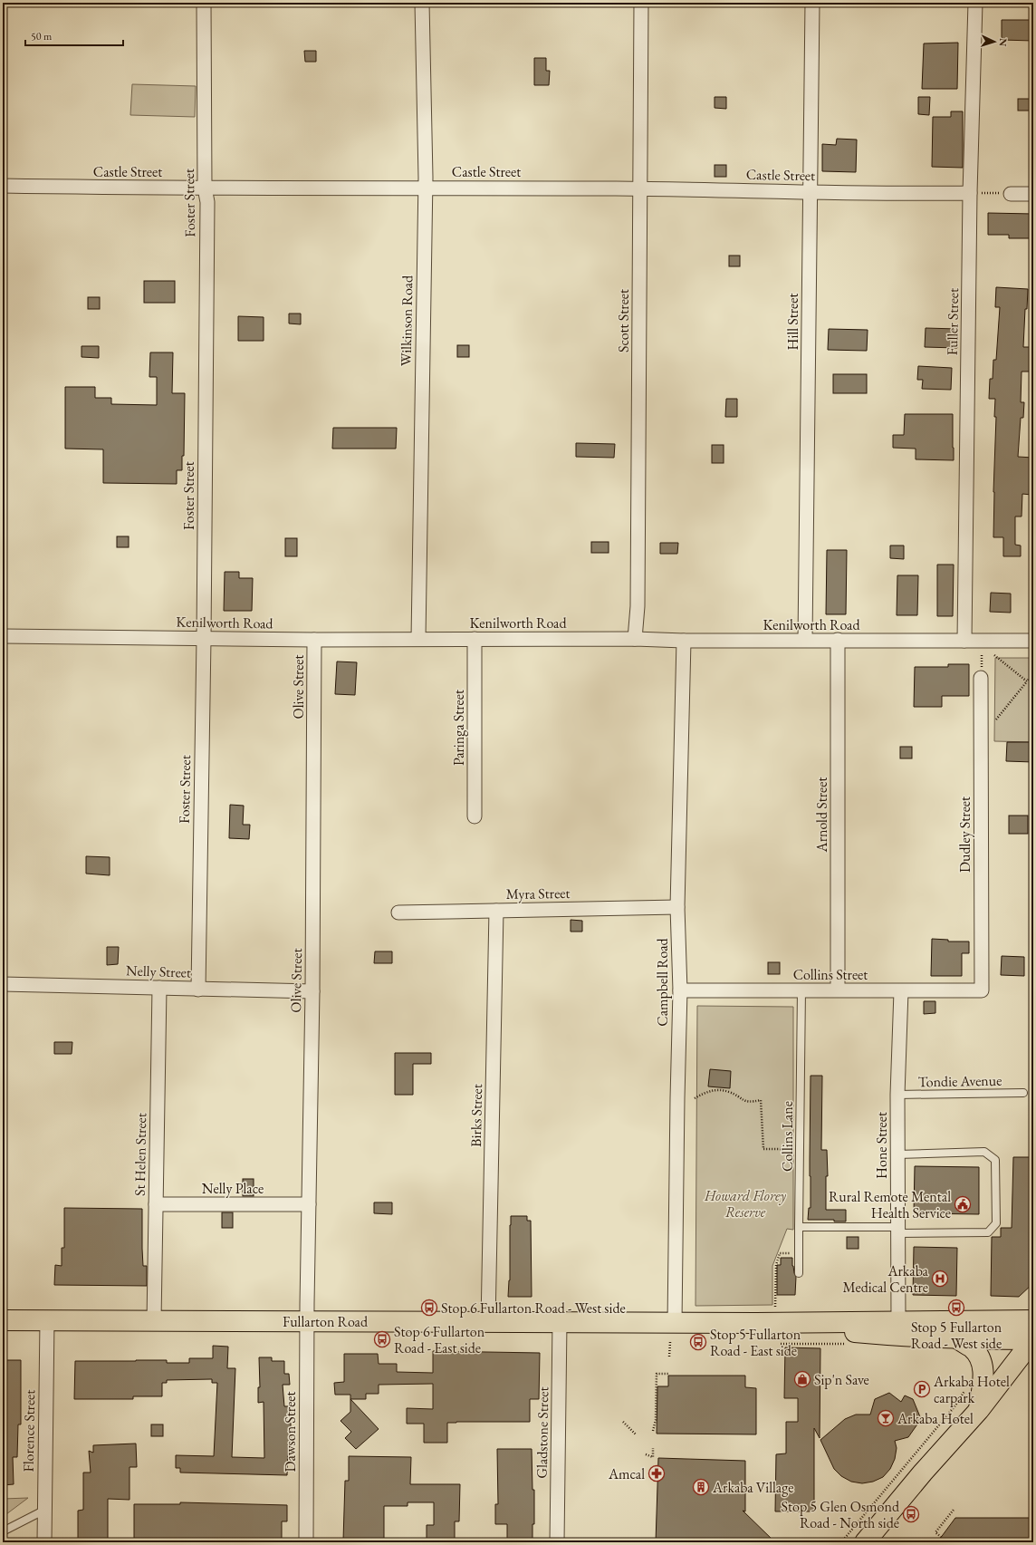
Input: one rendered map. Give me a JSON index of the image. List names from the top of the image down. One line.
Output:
{"streets":{"main road":["Fullarton Road"],"street":["Castle Street","Foster Street","Wilkinson Road","Scott Street","Hill Street","Fuller Street","Kenilworth Road","Olive Street","Paringa Street","Arnold Street","Dudley Street","Myra Street","Nelly Street","Collins Street","Campbell Road","Birks Street","Hone Street","St Helen Street","Nelly Place","Florence Street","Dawson Street","Gladstone Street"],"lane":["Tondie Avenue","Collins Lane"]},"crossings":[["Castle Street","Foster Street"],["Castle Street","Wilkinson Road"],["Castle Street","Scott Street"],["Castle Street","Hill Street"],["Castle Street","Fuller Street"],["Foster Street","Kenilworth Road"],["Foster Street","Nelly Street"],["Wilkinson Road","Kenilworth Road"],["Scott Street","Kenilworth Road"],["Hill Street","Kenilworth Road"],["Fuller Street","Kenilworth Road"],["Kenilworth Road","Olive Street"],["Kenilworth Road","Paringa Street"],["Kenilworth Road","Arnold Street"],["Kenilworth Road","Campbell Road"],["Olive Street","Nelly Street"],["Olive Street","Nelly Place"],["Olive Street","Fullarton Road"],["Olive Street","Dawson Street"],["Arnold Street","Collins Street"],["Dudley Street","Collins Street"],["Myra Street","Campbell Road"],["Myra Street","Birks Street"],["Nelly Street","St Helen Street"],["Collins Street","Campbell Road"],["Collins Street","Collins Lane"],["Collins Street","Hone Street"],["Campbell Road","Fullarton Road"],["Tondie Avenue","Hone Street"],["Birks Street","Fullarton Road"],["Hone Street","Fullarton Road"],["St Helen Street","Nelly Place"],["St Helen Street","Fullarton Road"],["Fullarton Road","Florence Street"],["Fullarton Road","Dawson Street"],["Fullarton Road","Gladstone Street"]],"parks":["Howard Florey Reserve"],"places":{"public building":["Rural Remote Mental Health Service"],"hospital":["Arkaba Medical Centre"],"bus stop":["Stop 6 Fullarton Road - West side","Stop 5 Fullarton Road - West side","Stop 6 Fullarton Road - East side","Stop 5 Fullarton Road - East side","Stop 5 Glen Osmond Road - North side"],"shop":["Sip'n Save"],"parking":["Arkaba Hotel carpark"],"bar":["Arkaba Hotel"],"pharmacy":["Amcal"],"building":["Arkaba Village"]},"scale_bar":"50 m","north":"right"}
